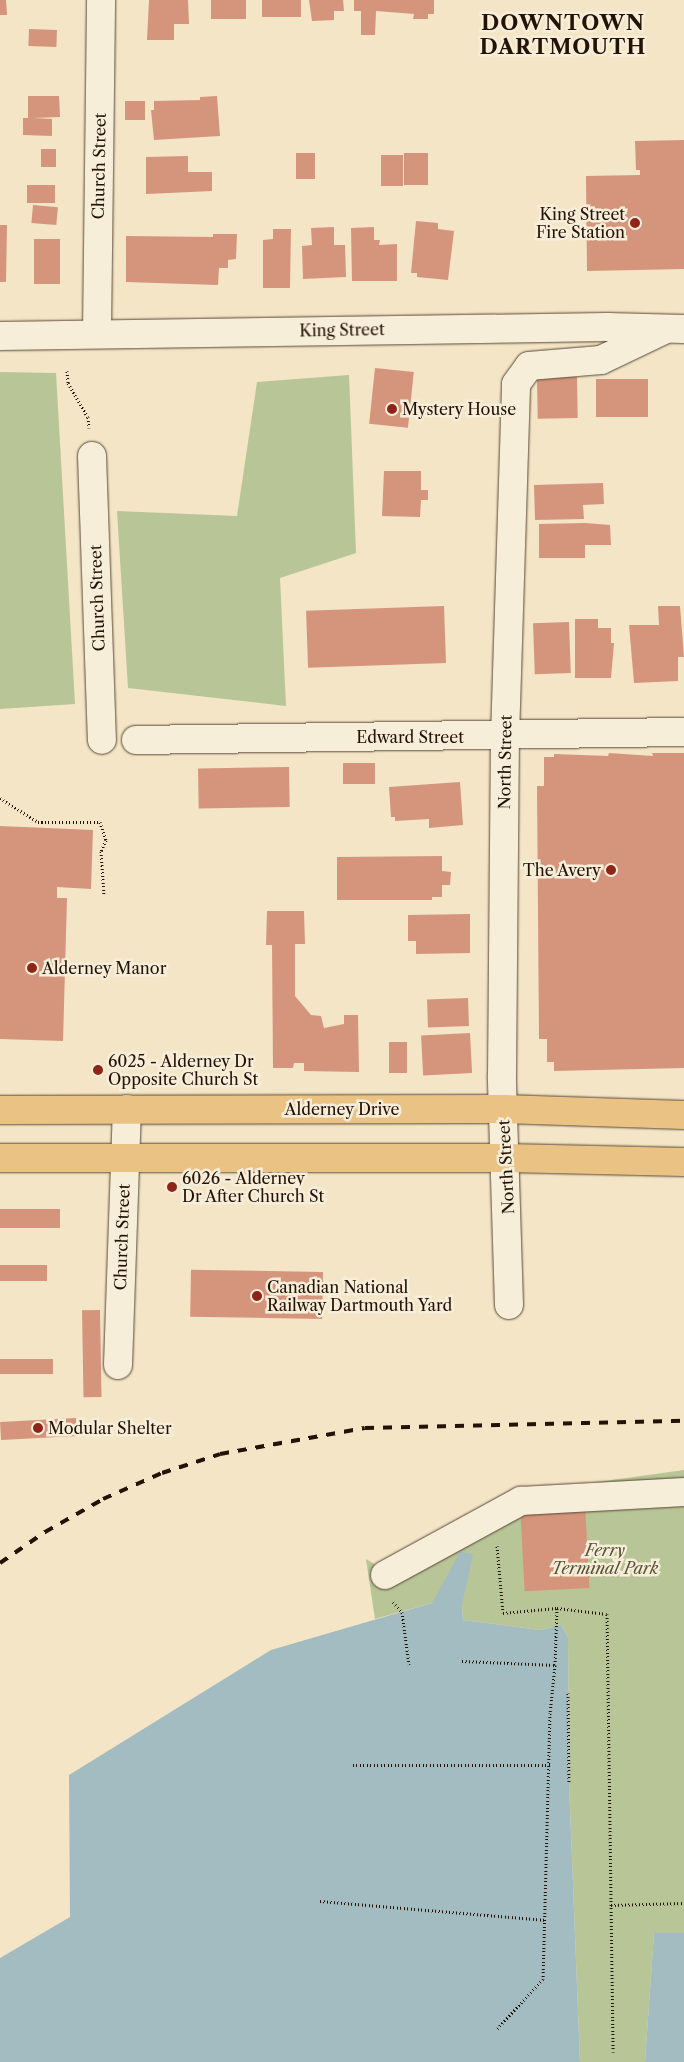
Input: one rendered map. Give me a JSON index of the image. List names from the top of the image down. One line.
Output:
{"streets":{"main road":["Alderney Drive"],"street":["Church Street","King Street","Edward Street","North Street"]},"crossings":[["Church Street","King Street"],["Church Street","Alderney Drive"],["King Street","North Street"],["Edward Street","North Street"],["North Street","Alderney Drive"]],"districts":["DOWNTOWN DARTMOUTH"],"parks":["Ferry Terminal Park"],"places":["King Street Fire Station","Mystery House","The Avery","Alderney Manor","6025 - Alderney Dr Opposite Church St","6026 - Alderney Dr After Church St","Canadian National Railway Dartmouth Yard","Modular Shelter"]}
